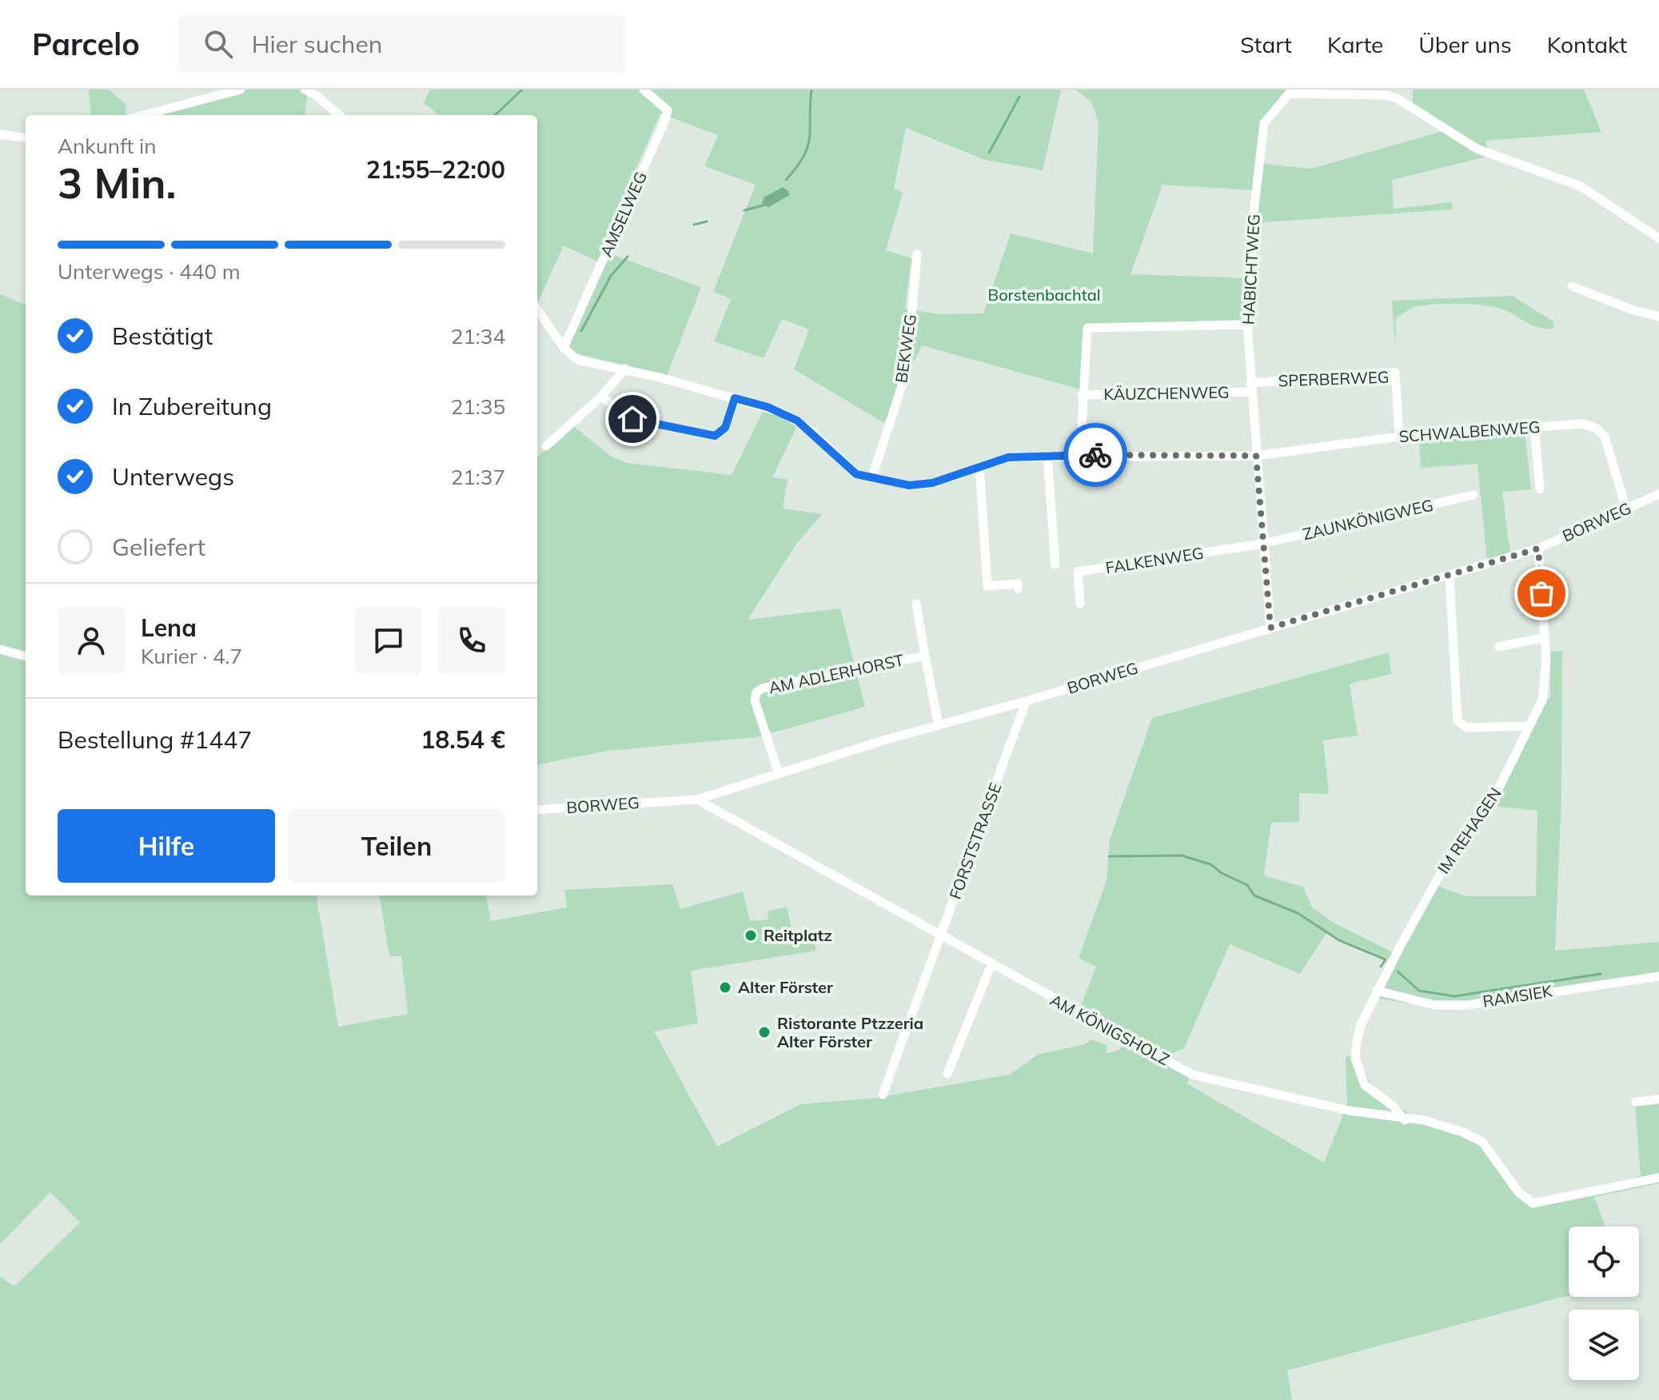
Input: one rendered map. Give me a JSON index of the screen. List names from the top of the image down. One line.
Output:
{"streets":{"street":["AMSELWEG","HABICHTWEG","BEKWEG","SPERBERWEG","KÄUZCHENWEG","SCHWALBENWEG","ZAUNKÖNIGWEG","BORWEG","FALKENWEG","AM ADLERHORST","IM REHAGEN","FORSTSTRASSE","RAMSIEK","AM KÖNIGSHOLZ"]},"crossings":[["AMSELWEG","SCHWALBENWEG"],["HABICHTWEG","SPERBERWEG"],["HABICHTWEG","KÄUZCHENWEG"],["HABICHTWEG","SCHWALBENWEG"],["HABICHTWEG","ZAUNKÖNIGWEG"],["HABICHTWEG","BORWEG"],["HABICHTWEG","FALKENWEG"],["BEKWEG","SCHWALBENWEG"],["SPERBERWEG","KÄUZCHENWEG"],["SPERBERWEG","SCHWALBENWEG"],["SCHWALBENWEG","BORWEG"],["ZAUNKÖNIGWEG","FALKENWEG"],["BORWEG","AM ADLERHORST"],["BORWEG","IM REHAGEN"],["BORWEG","FORSTSTRASSE"],["BORWEG","AM KÖNIGSHOLZ"],["IM REHAGEN","RAMSIEK"],["IM REHAGEN","AM KÖNIGSHOLZ"],["FORSTSTRASSE","AM KÖNIGSHOLZ"]],"parks":["Borstenbachtal"],"places":["Reitplatz","Alter Förster","Ristorante Ptzzeria Alter Förster"],"page":{"header":"Parcelo","search":"Hier suchen","nav":["Start","Karte","Über uns","Kontakt"],"heading":["3 Min.","Ankunft in","21:55–22:00"],"panel":["Lena","Kurier · 4.7","Bestellung #1447","18.54 €"],"bar":"Unterwegs · 440 m","list":[["Bestätigt","21:34"],["In Zubereitung","21:35"],["Unterwegs","21:37"],"Geliefert"],"buttons":["Hilfe","Teilen"]}}
